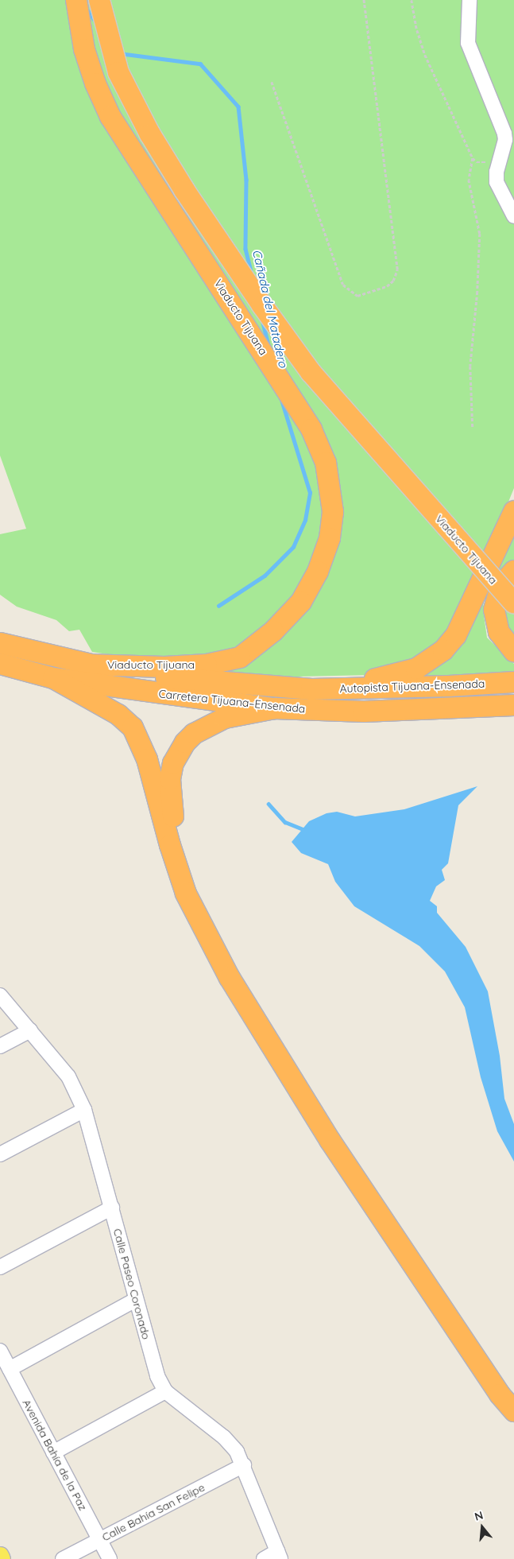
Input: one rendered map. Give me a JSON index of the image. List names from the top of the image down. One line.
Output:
{"streets":{"highway":["Viaducto Tijuana","Autopista Tijuana-Ensenada","Carretera Tijuana–Ensenada"],"street":["Calle Paseo Coronado","Avenida Bahía de la Paz","Calle Bahía San Felipe"]},"crossings":[["Viaducto Tijuana","Carretera Tijuana–Ensenada"],["Autopista Tijuana-Ensenada","Carretera Tijuana–Ensenada"],["Calle Paseo Coronado","Calle Bahía San Felipe"],["Avenida Bahía de la Paz","Calle Bahía San Felipe"]],"water":["Cañada del Matadero"],"north":"top"}
